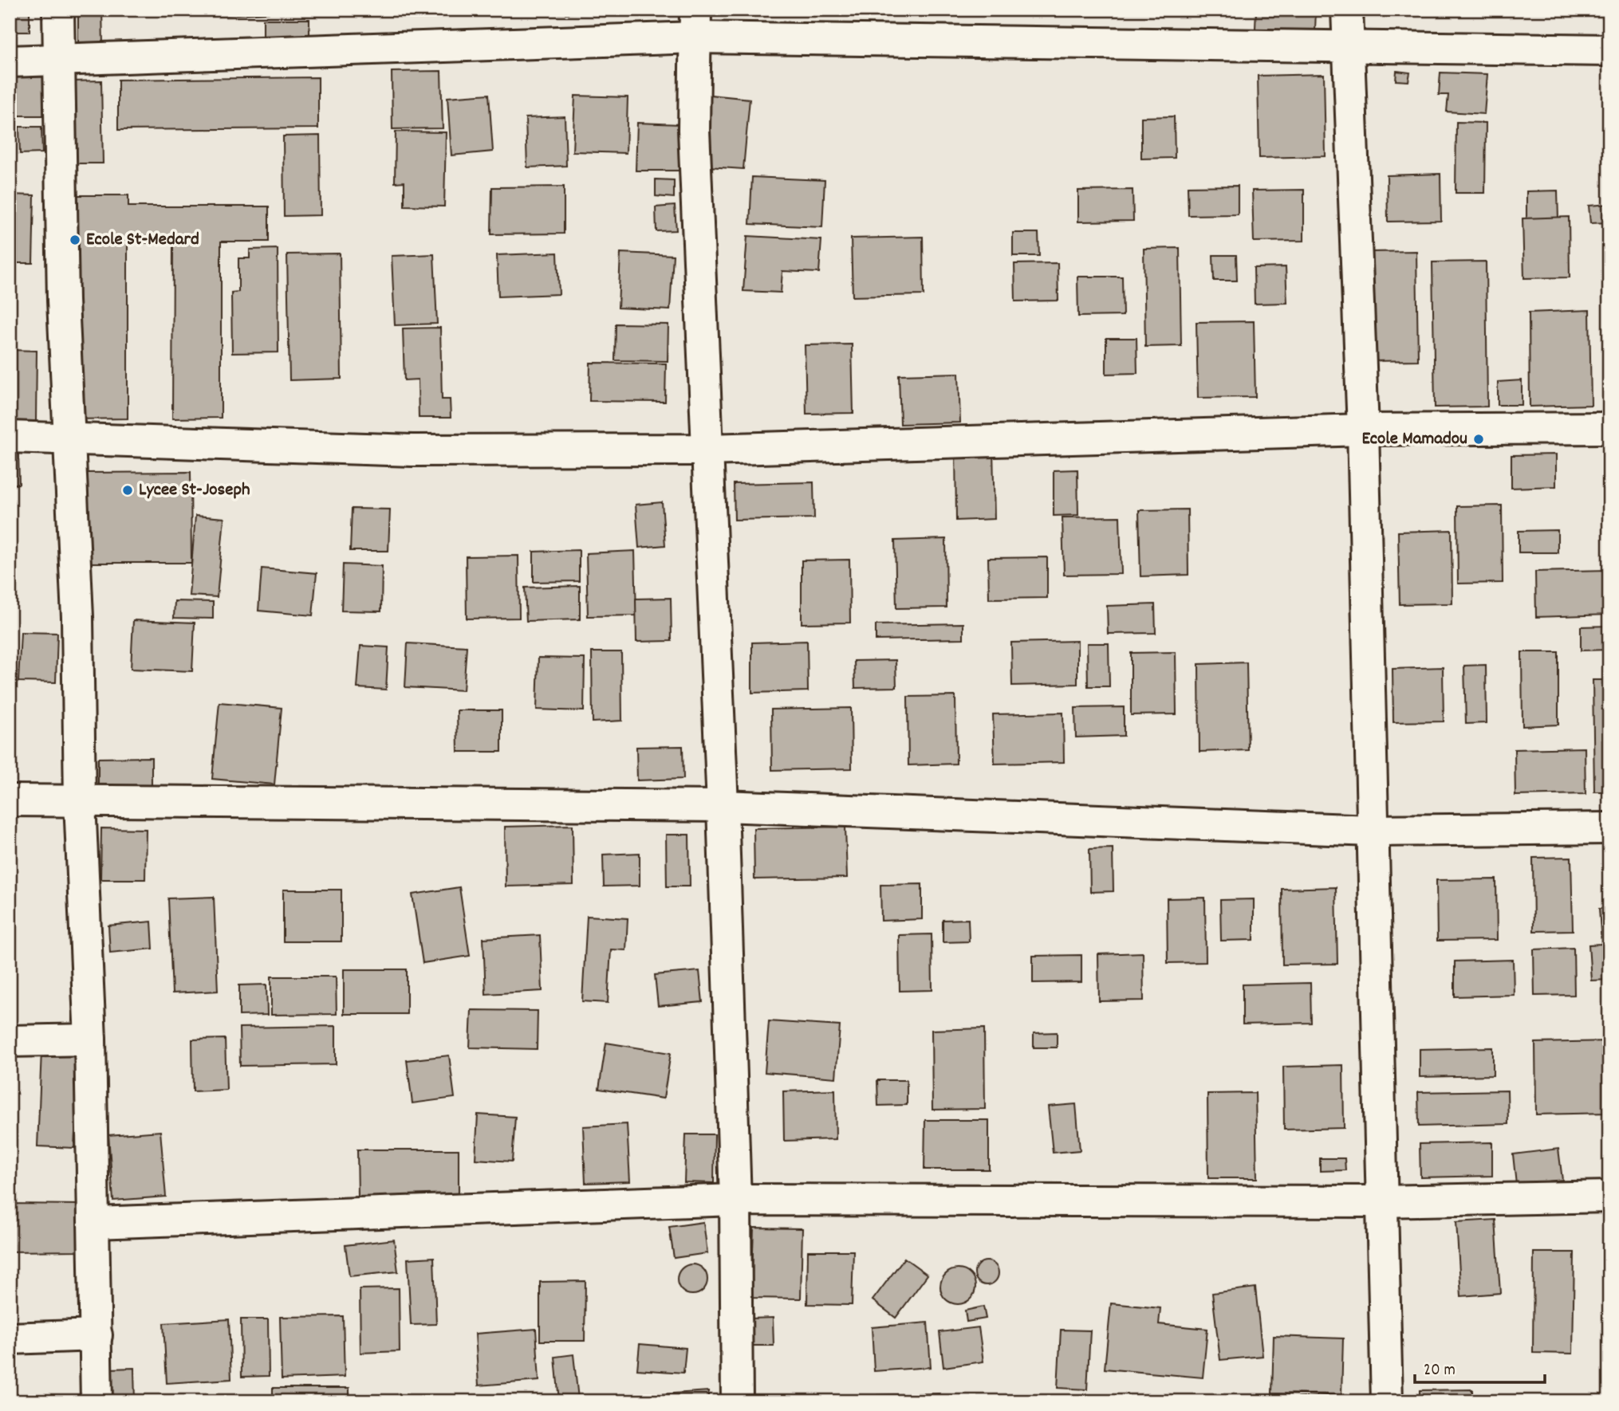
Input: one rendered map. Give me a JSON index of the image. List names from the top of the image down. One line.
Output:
{"places":["Ecole St-Medard","Ecole Mamadou","Lycee St-Joseph"],"scale_bar":"20 m"}
